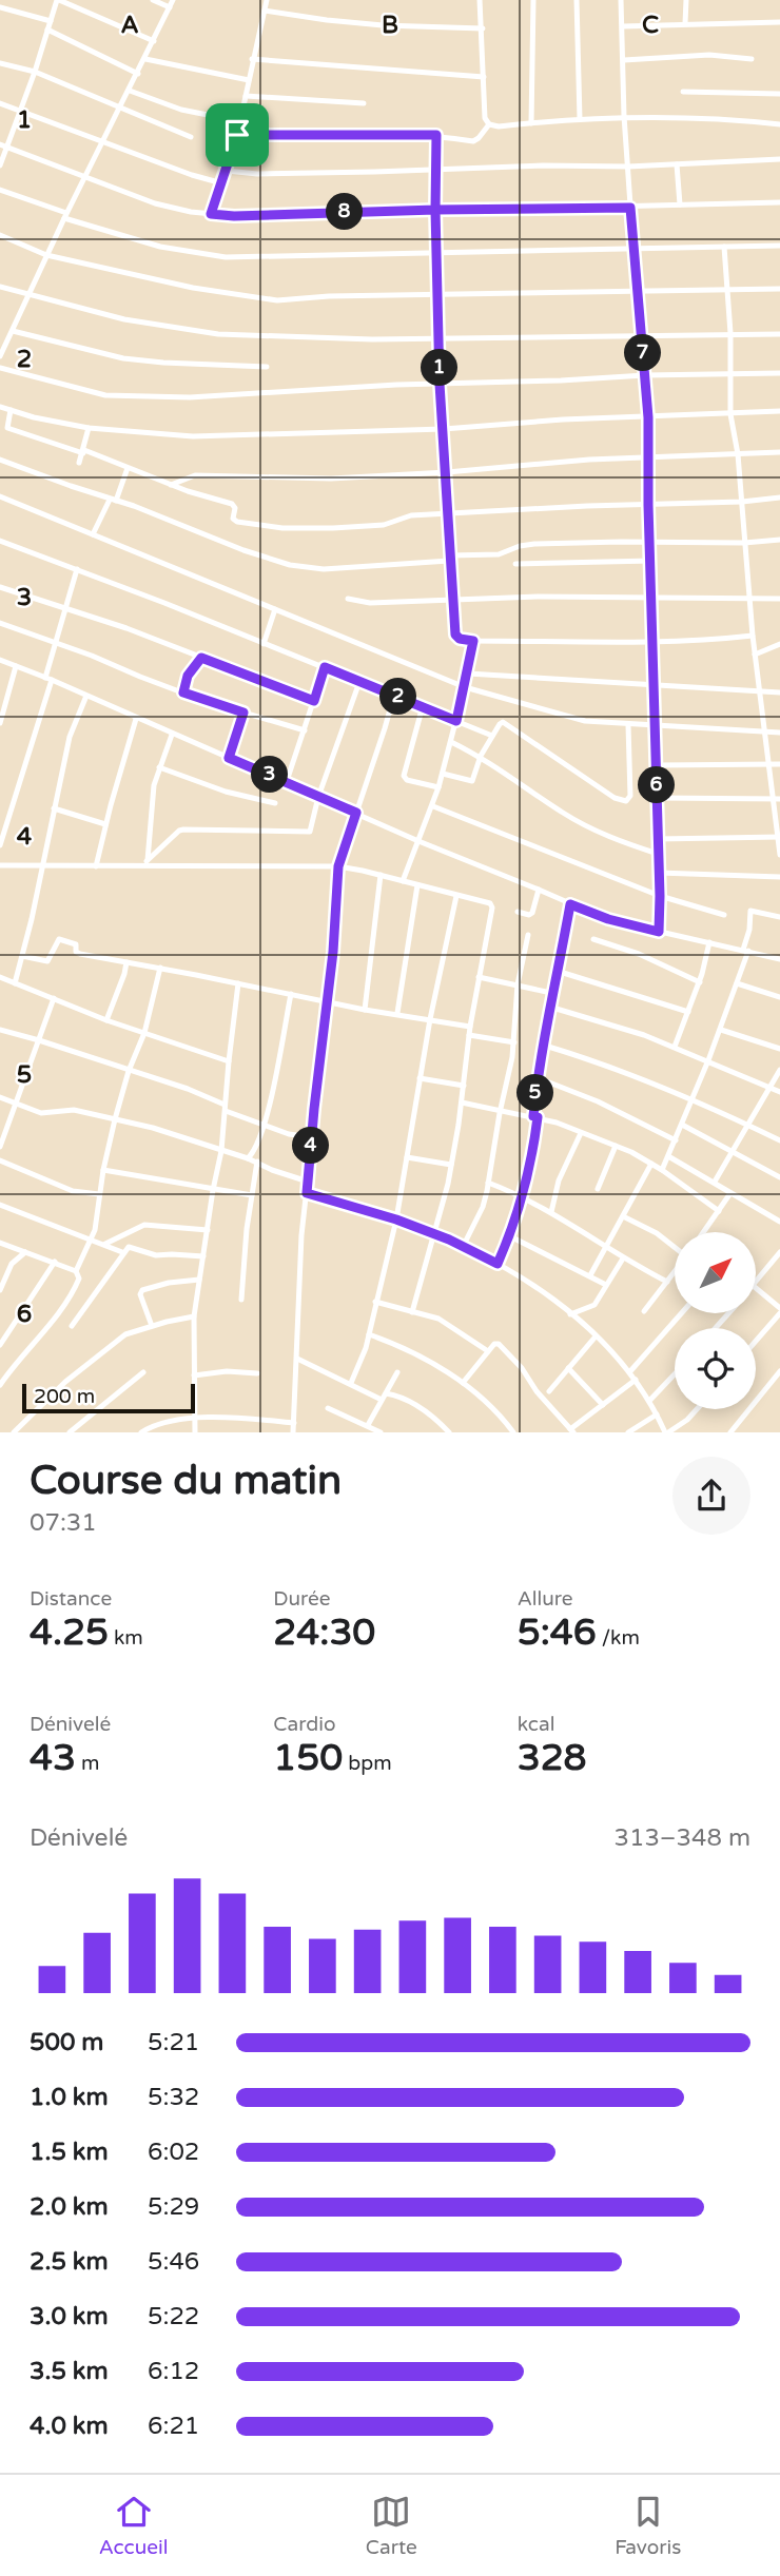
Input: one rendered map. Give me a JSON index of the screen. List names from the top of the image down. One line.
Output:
{"scale_bar":"200 m","north":"top right","page":{"pins":["8","7","1","2","3","6","5","4"],"scale":"200 m","heading":["Course du matin","07:31"],"stats":[["Distance","4.25 km"],["Durée","24:30"],["Allure","5:46 /km"],["Dénivelé","43 m"],["Cardio","150 bpm"],["kcal","328"]],"chart":["Dénivelé","313–348 m"],"list":[{"name":"500 m","note":"5:21"},{"name":"1.0 km","note":"5:32"},{"name":"1.5 km","note":"6:02"},{"name":"2.0 km","note":"5:29"},{"name":"2.5 km","note":"5:46"},{"name":"3.0 km","note":"5:22"},{"name":"3.5 km","note":"6:12"},{"name":"4.0 km","note":"6:21"}],"tabs":["Accueil","Carte","Favoris"]},"grid":{"columns":["A","B","C"],"rows":["1","2","3","4","5","6"]}}
